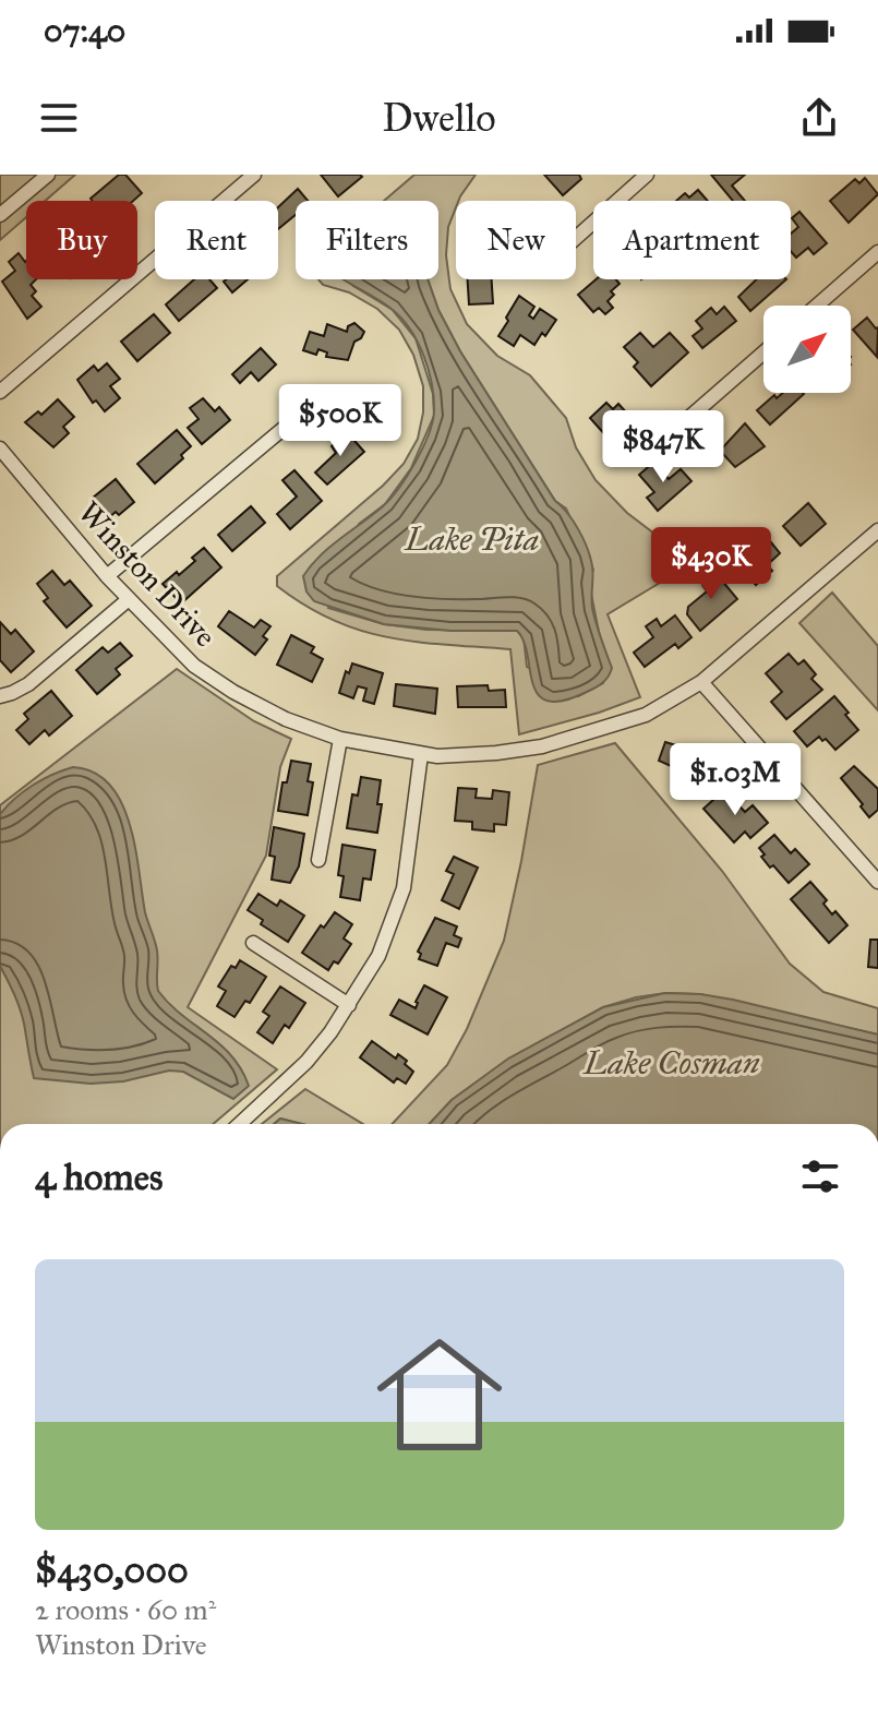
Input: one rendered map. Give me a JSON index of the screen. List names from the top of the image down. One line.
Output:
{"streets":{"street":["Winston Drive"]},"water":["Lake Pita","Lake Cosman"],"north":"top right","page":{"status":"07:40","header":"Dwello","chip":["Buy","Rent","Filters","New","Apartment"],"price":["$500K","$847K","$430K","$1.03M"],"heading":"4 homes","list":[{"name":"$430,000","note":"2 rooms · 60 m² · Winston Drive"}]}}
